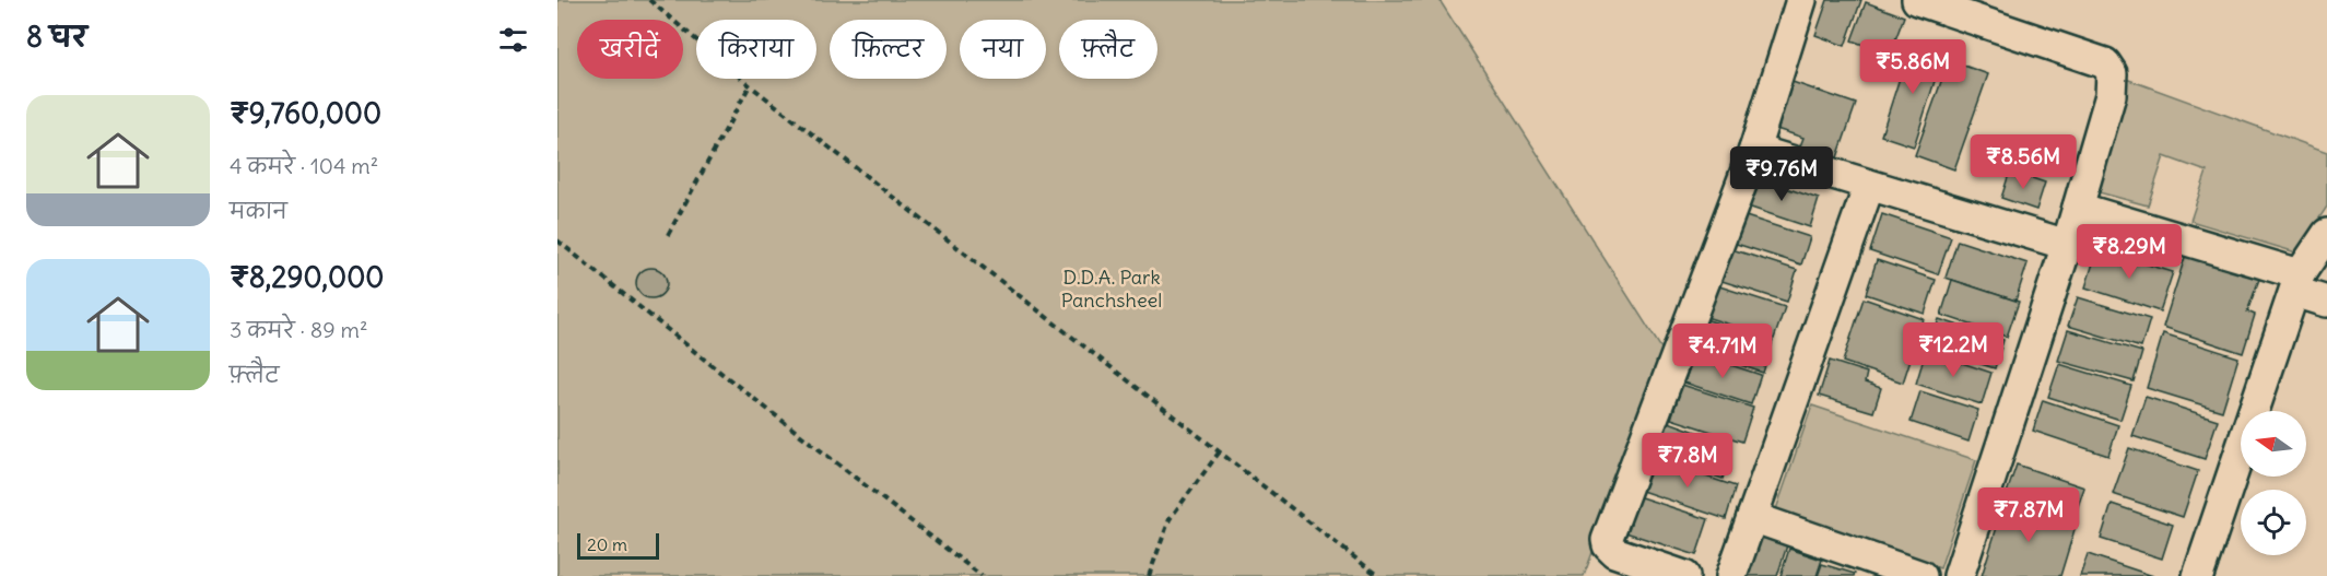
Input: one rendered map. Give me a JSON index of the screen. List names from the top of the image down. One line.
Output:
{"parks":["D.D.A. Park Panchsheel"],"scale_bar":"20 m","north":"left","page":{"heading":"8 घर","chip":["खरीदें","किराया","फ़िल्टर","नया","फ़्लैट"],"price":["₹5.86M","₹8.56M","₹9.76M","₹8.29M","₹12.2M","₹4.71M","₹7.8M","₹7.87M"],"list":[{"name":"₹9,760,000","note":"4 कमरे · 104 m² · मकान"},{"name":"₹8,290,000","note":"3 कमरे · 89 m² · फ़्लैट"}],"scale":"20 m"}}
